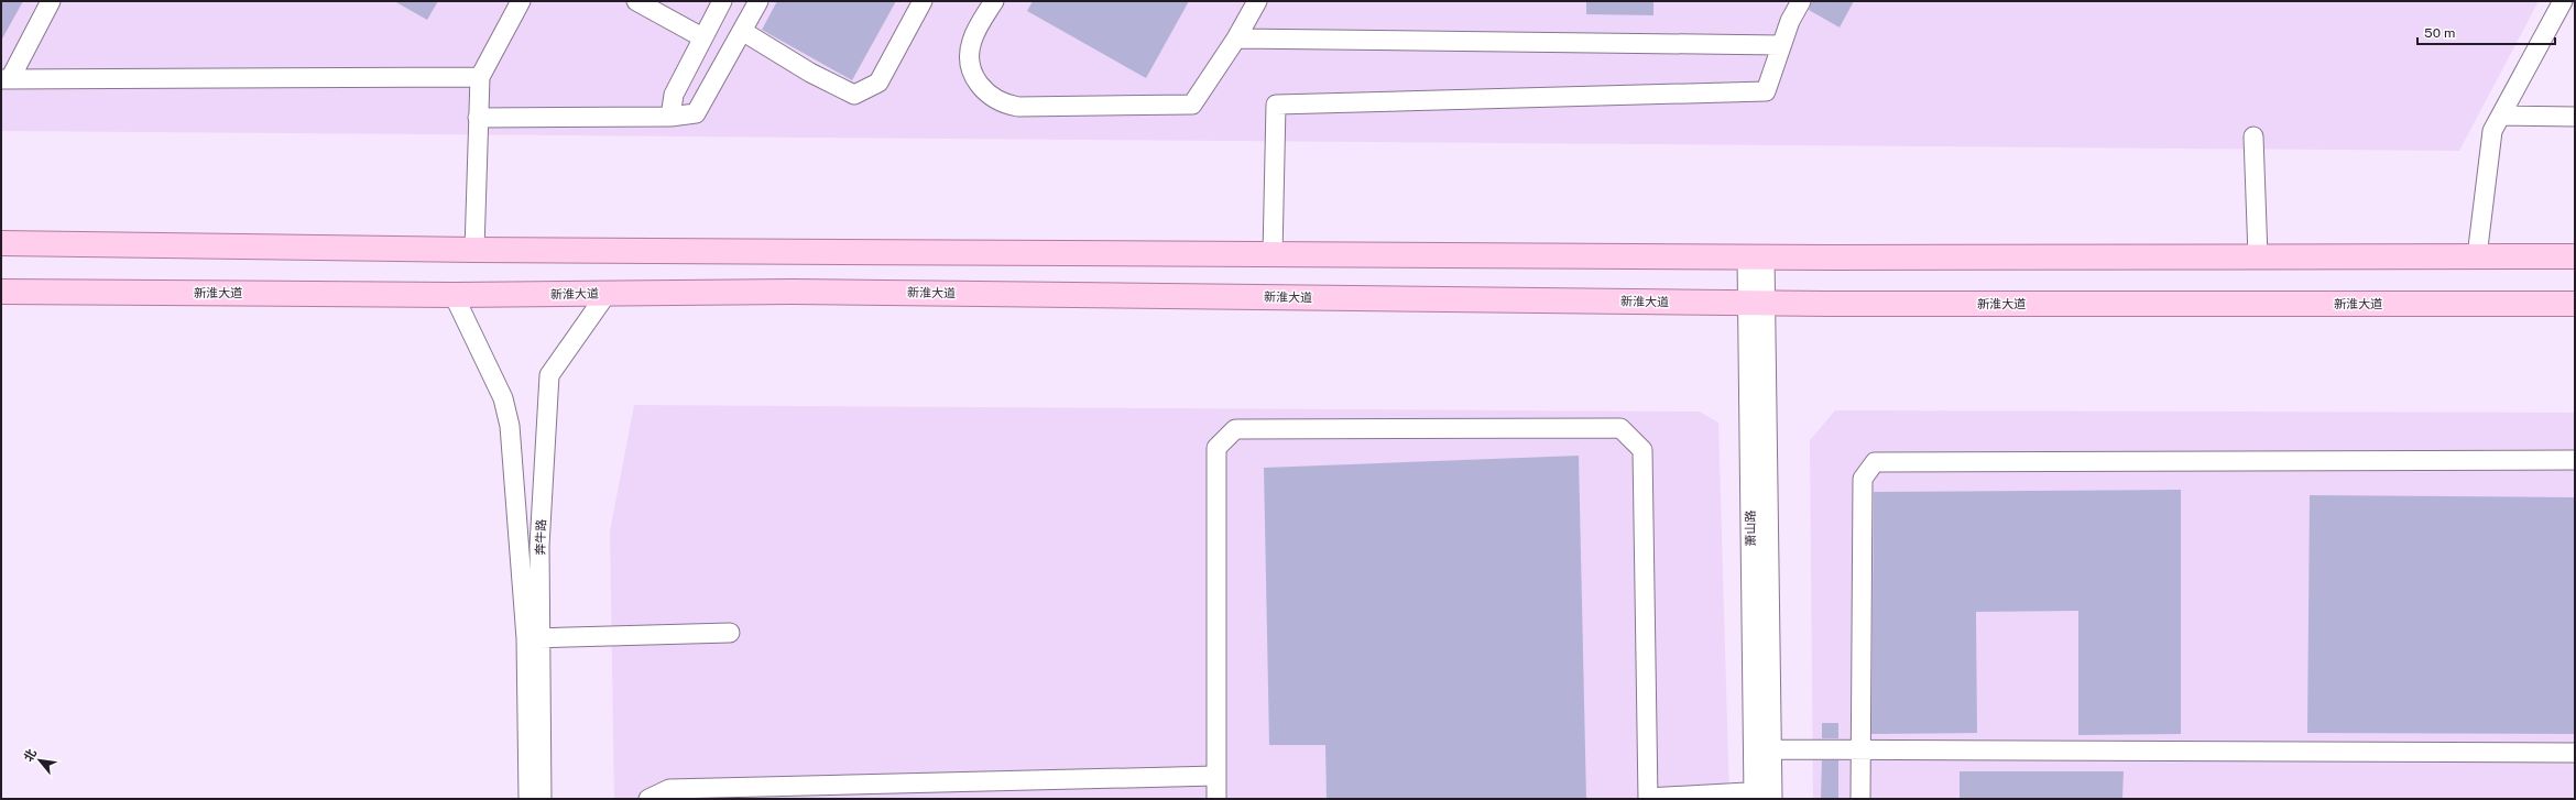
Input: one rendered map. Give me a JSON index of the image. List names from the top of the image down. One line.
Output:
{"streets":{"main road":["新淮大道"],"street":["萧山路","奔牛路"]},"crossings":[["新淮大道","萧山路"],["新淮大道","奔牛路"]],"scale_bar":"50 m","north":"top left"}
